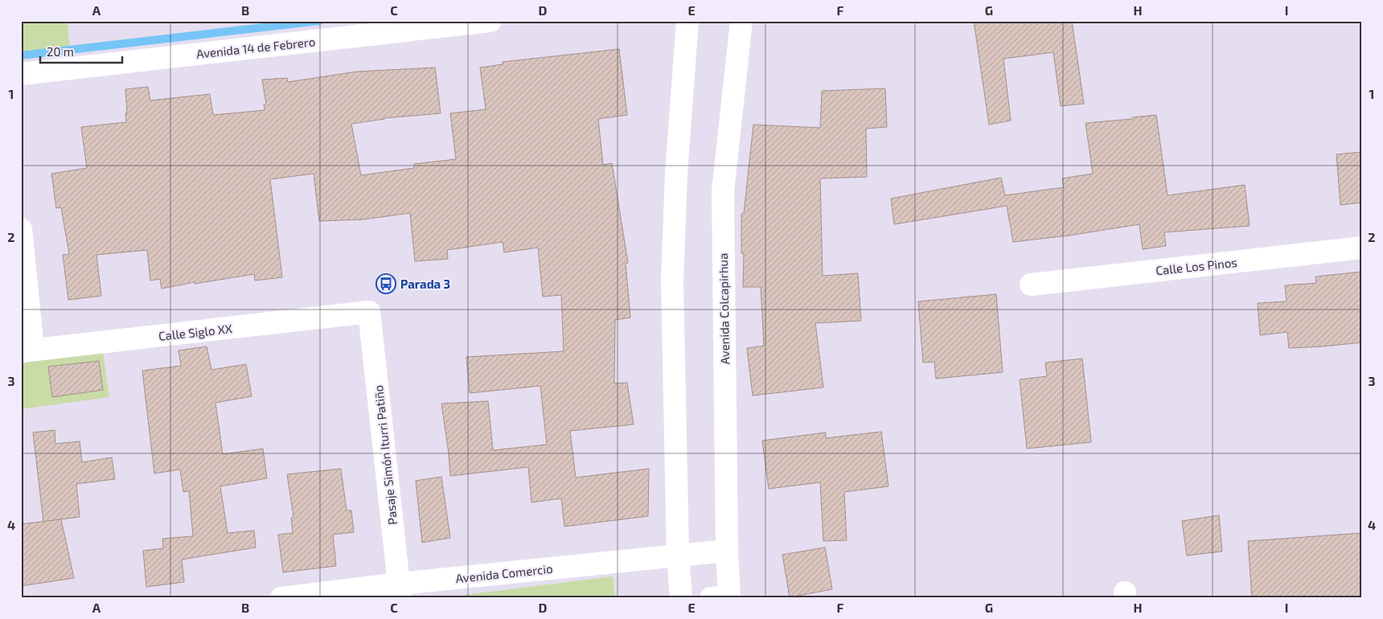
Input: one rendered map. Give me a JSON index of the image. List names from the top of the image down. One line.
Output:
{"streets":{"street":["Avenida 14 de Febrero","Calle Los Pinos","Avenida Colcapirhua","Calle Siglo XX","Pasaje Simón Iturri Patiño","Avenida Comercio"]},"crossings":[["Avenida Colcapirhua","Avenida Comercio"],["Calle Siglo XX","Pasaje Simón Iturri Patiño"],["Pasaje Simón Iturri Patiño","Avenida Comercio"]],"places":{"bus stop":["Parada 3"]},"scale_bar":"20 m","grid":{"columns":["A","B","C","D","E","F","G","H","I"],"rows":["1","2","3","4"]}}
